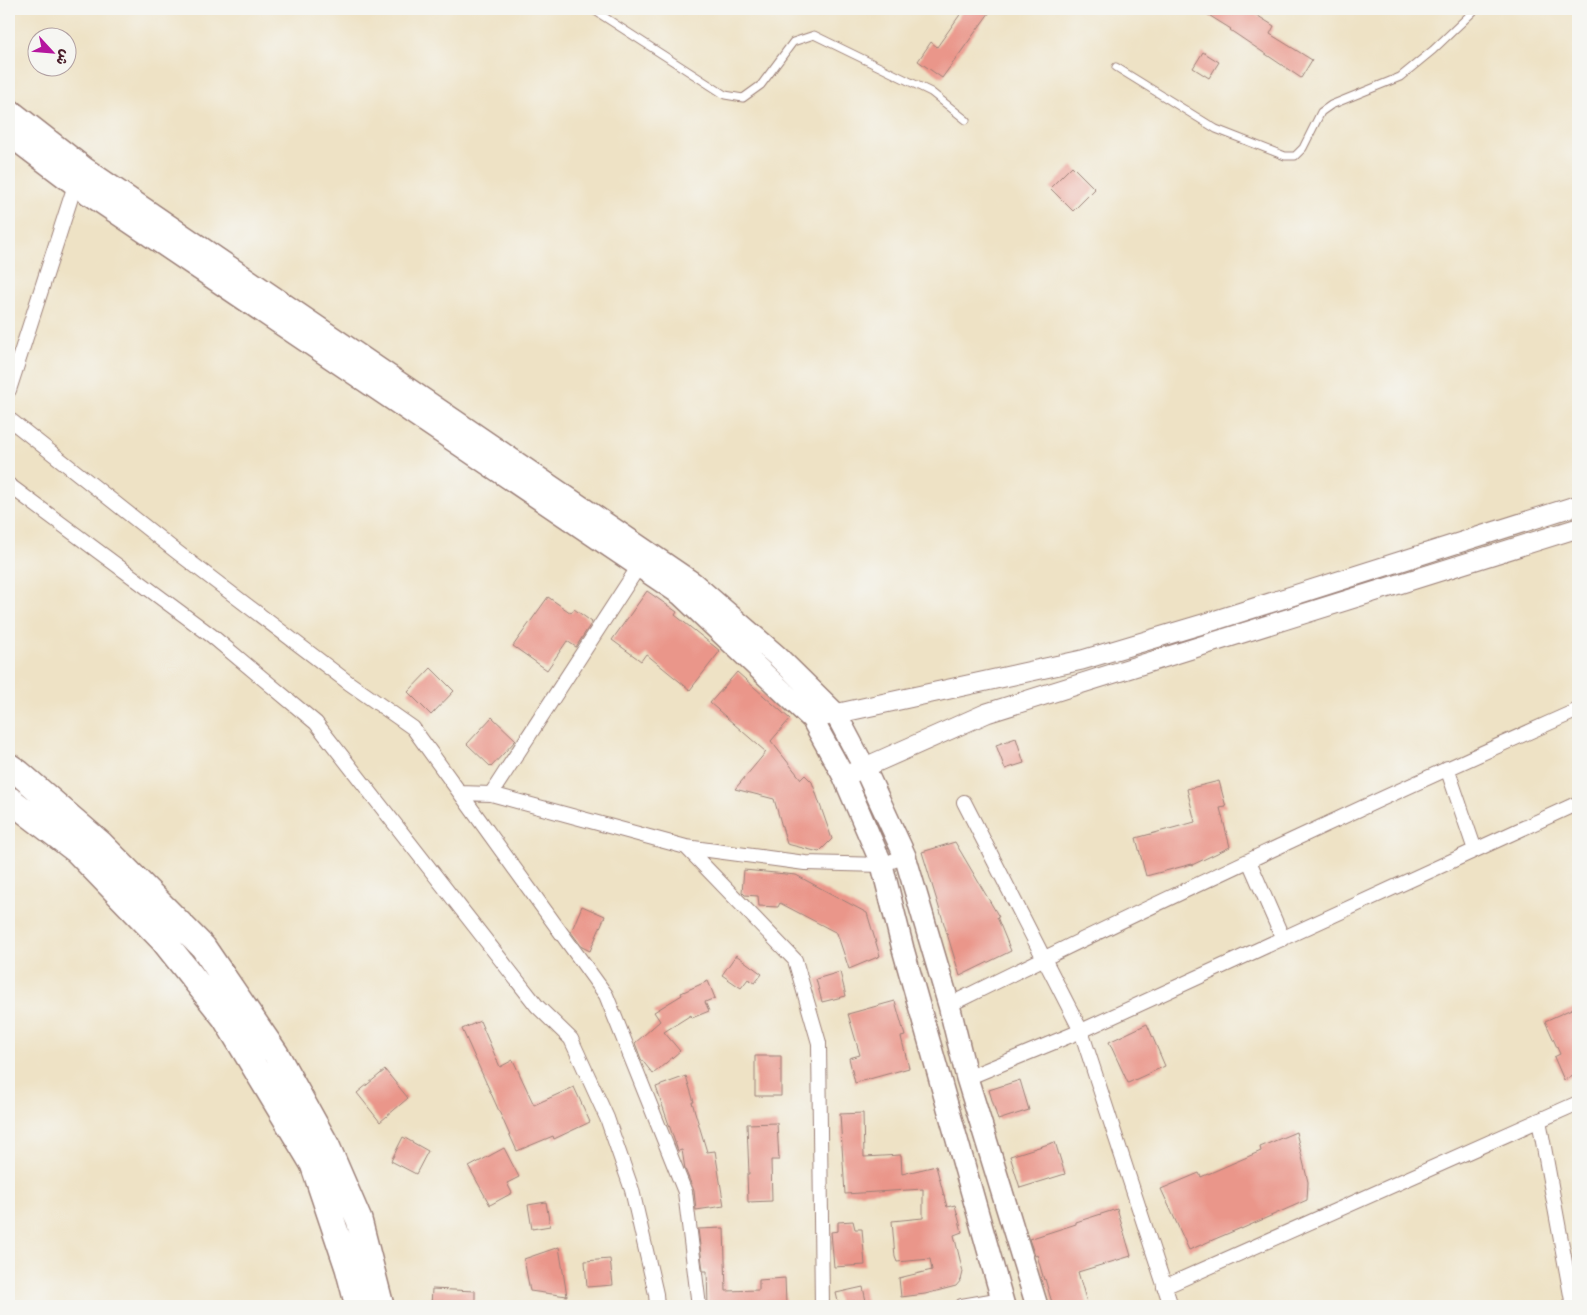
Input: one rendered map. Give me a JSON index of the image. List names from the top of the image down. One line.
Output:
{"north":"bottom right"}
